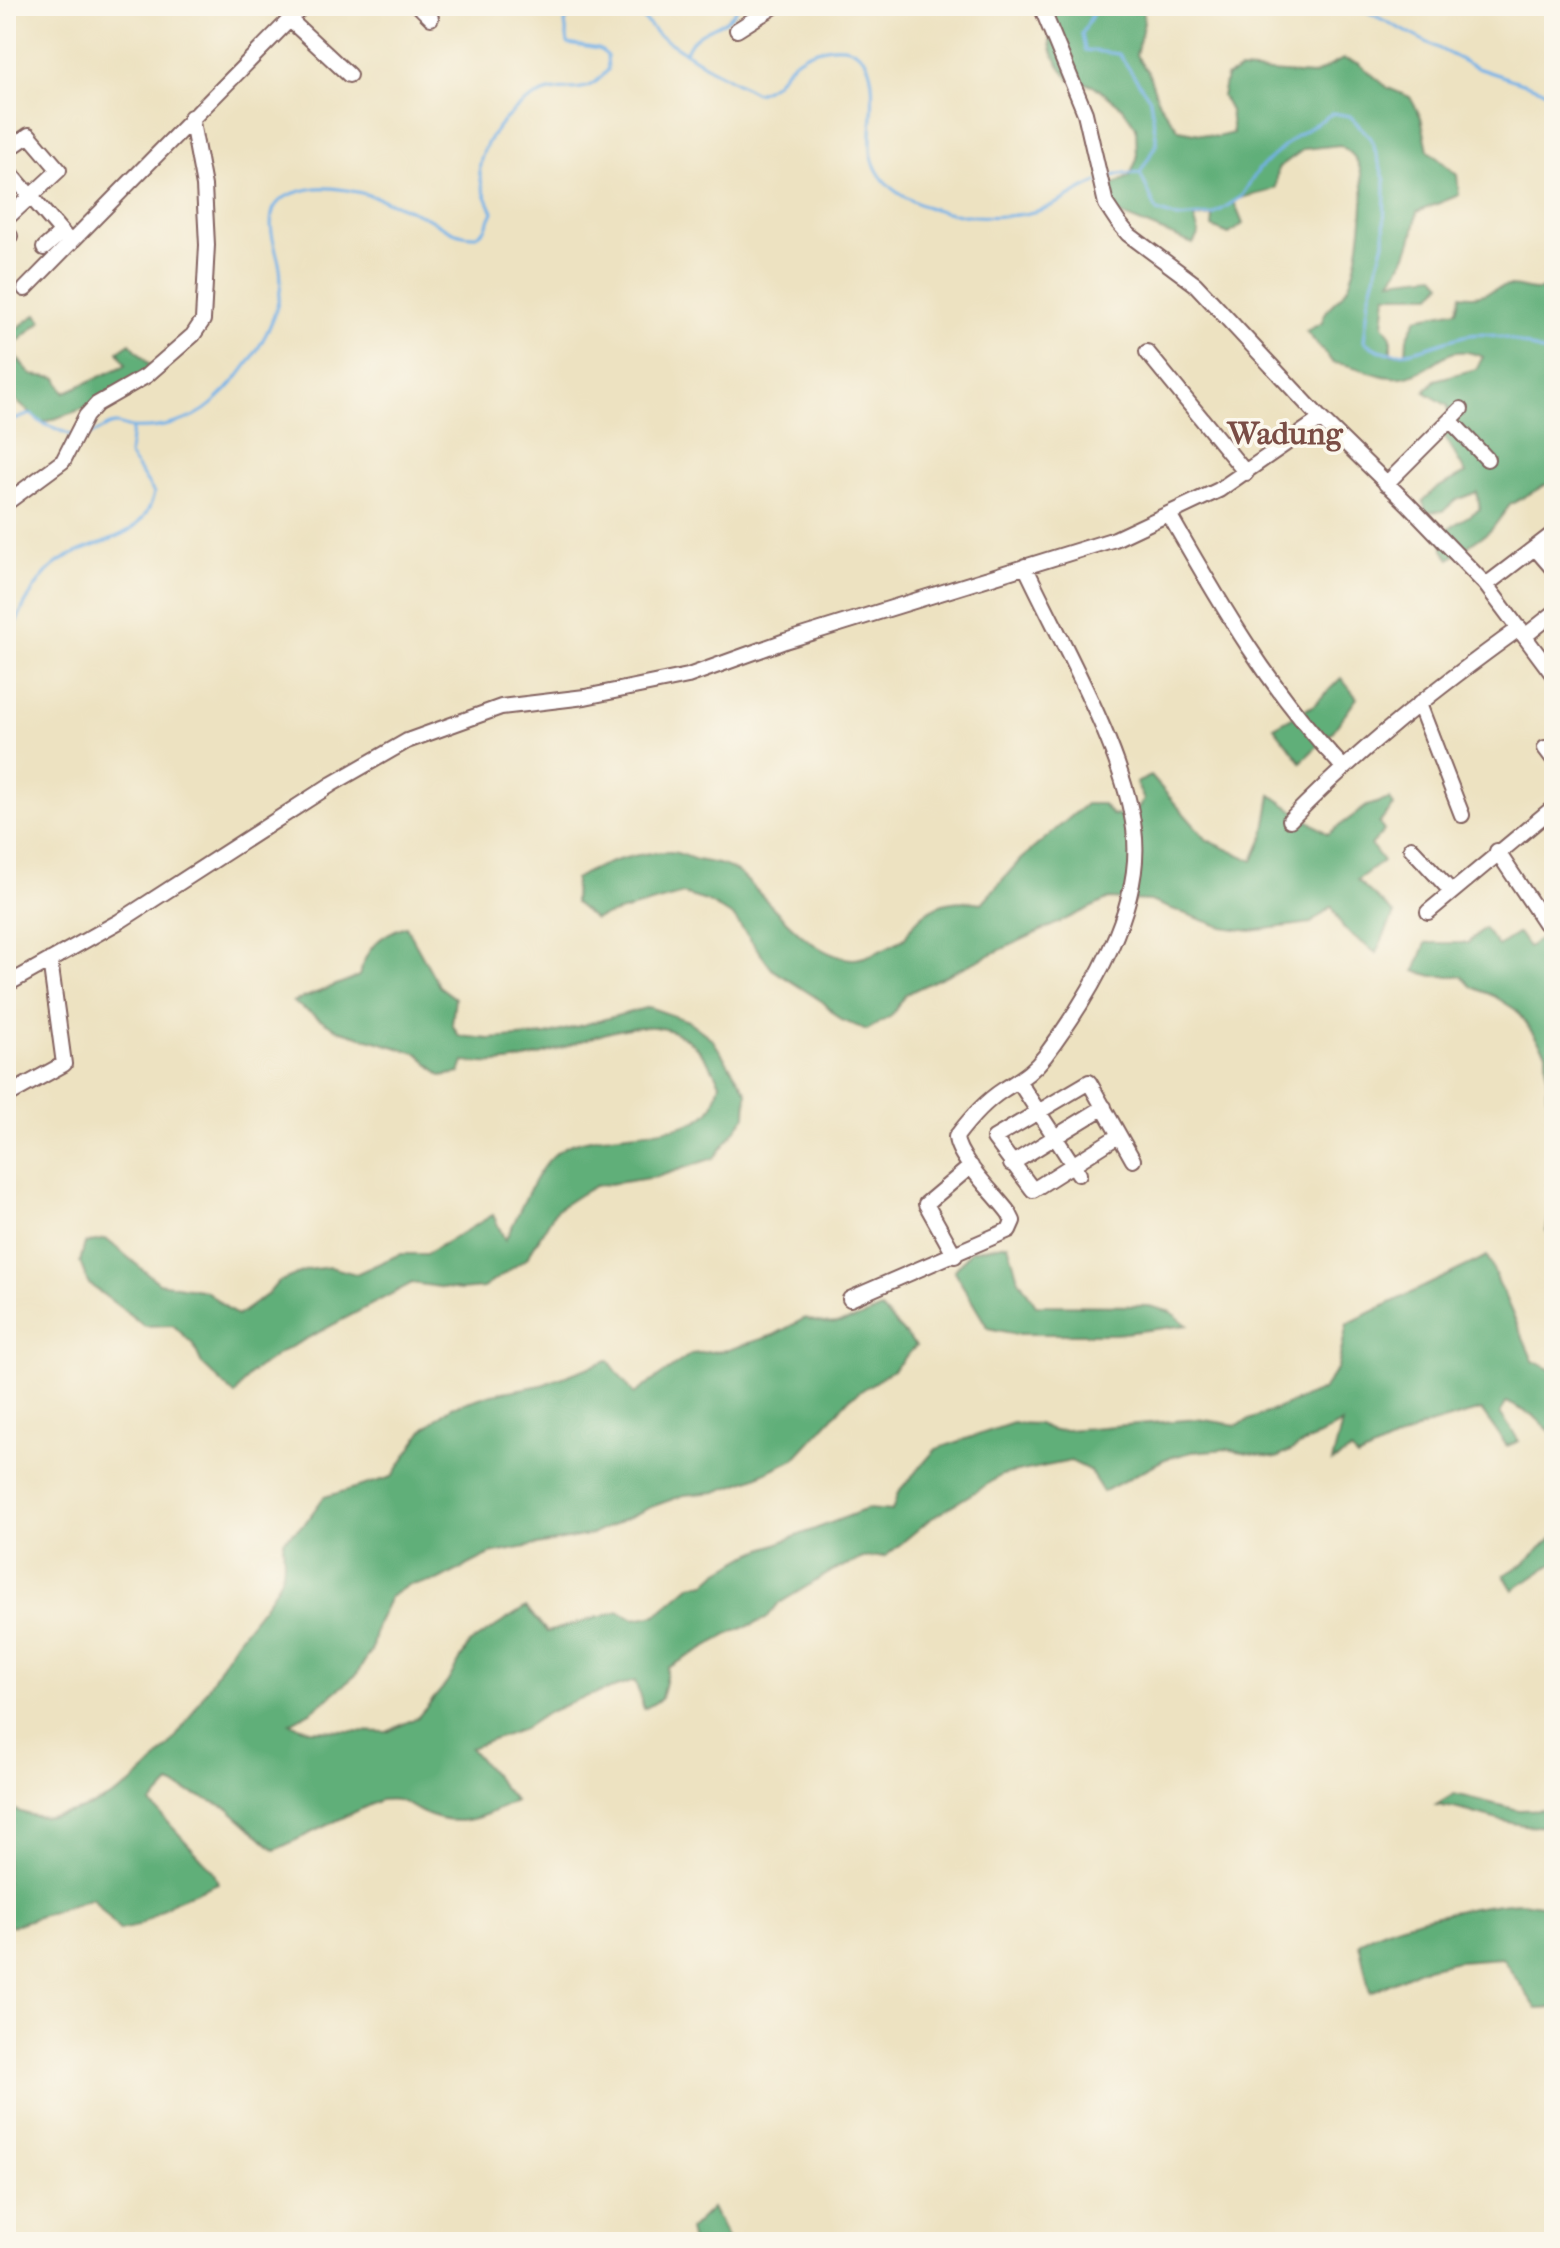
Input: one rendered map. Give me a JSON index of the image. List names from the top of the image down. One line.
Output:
{"districts":["Wadung"]}
